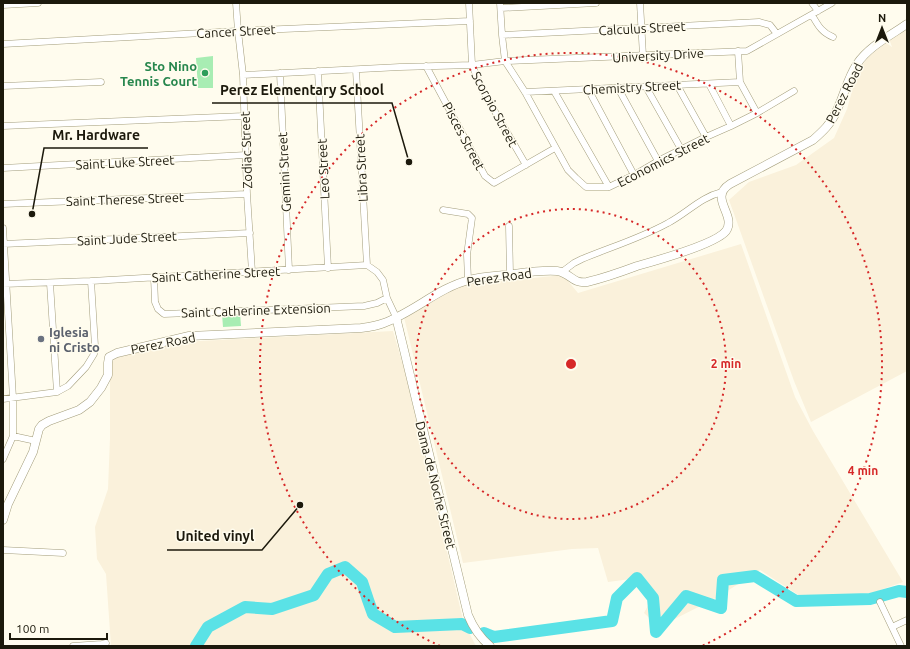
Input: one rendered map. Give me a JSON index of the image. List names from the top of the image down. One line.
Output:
{"streets":{"street":["Calculus Street","Cancer Street","University Drive","Chemistry Street","Perez Road","Scorpio Street","Pisces Street","Zodiac Street","Economics Street","Saint Luke Street","Libra Street","Leo Street","Gemini Street","Saint Therese Street","Saint Jude Street","Saint Catherine Street","Saint Catherine Extension","Dama de Noche Street"]},"crossings":[["Calculus Street","University Drive"],["Calculus Street","Economics Street"],["Cancer Street","Scorpio Street"],["Cancer Street","Zodiac Street"],["University Drive","Scorpio Street"],["University Drive","Pisces Street"],["University Drive","Zodiac Street"],["University Drive","Economics Street"],["University Drive","Libra Street"],["University Drive","Leo Street"],["University Drive","Gemini Street"],["Chemistry Street","Economics Street"],["Perez Road","Dama de Noche Street"],["Scorpio Street","Pisces Street"],["Pisces Street","Economics Street"],["Zodiac Street","Saint Luke Street"],["Zodiac Street","Saint Therese Street"],["Zodiac Street","Saint Jude Street"],["Zodiac Street","Saint Catherine Street"],["Libra Street","Saint Catherine Street"],["Leo Street","Saint Catherine Street"],["Gemini Street","Saint Catherine Street"],["Saint Catherine Street","Saint Catherine Extension"]],"places":["Sto Nino Tennis Court","Perez Elementary School","Mr. Hardware","Iglesia ni Cristo","United vinyl"],"scale_bar":"100 m","north":"top","rings":["2 min","4 min"]}
